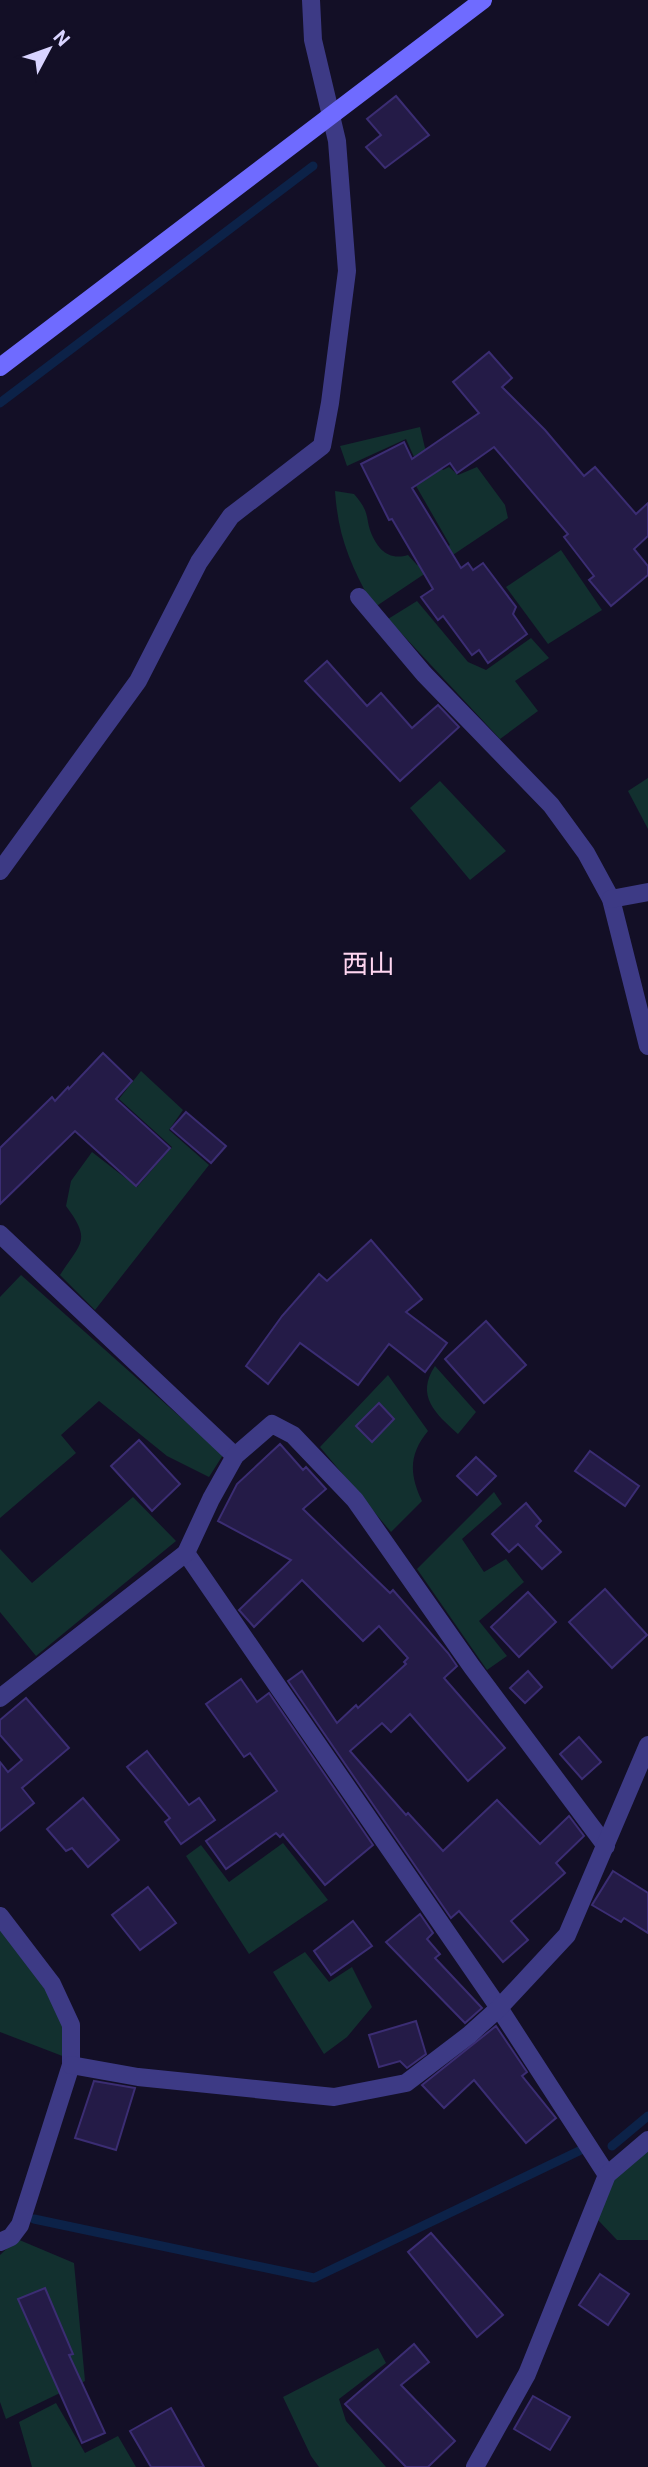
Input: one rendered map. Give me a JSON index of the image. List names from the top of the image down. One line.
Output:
{"districts":["西山"],"north":"top right"}
